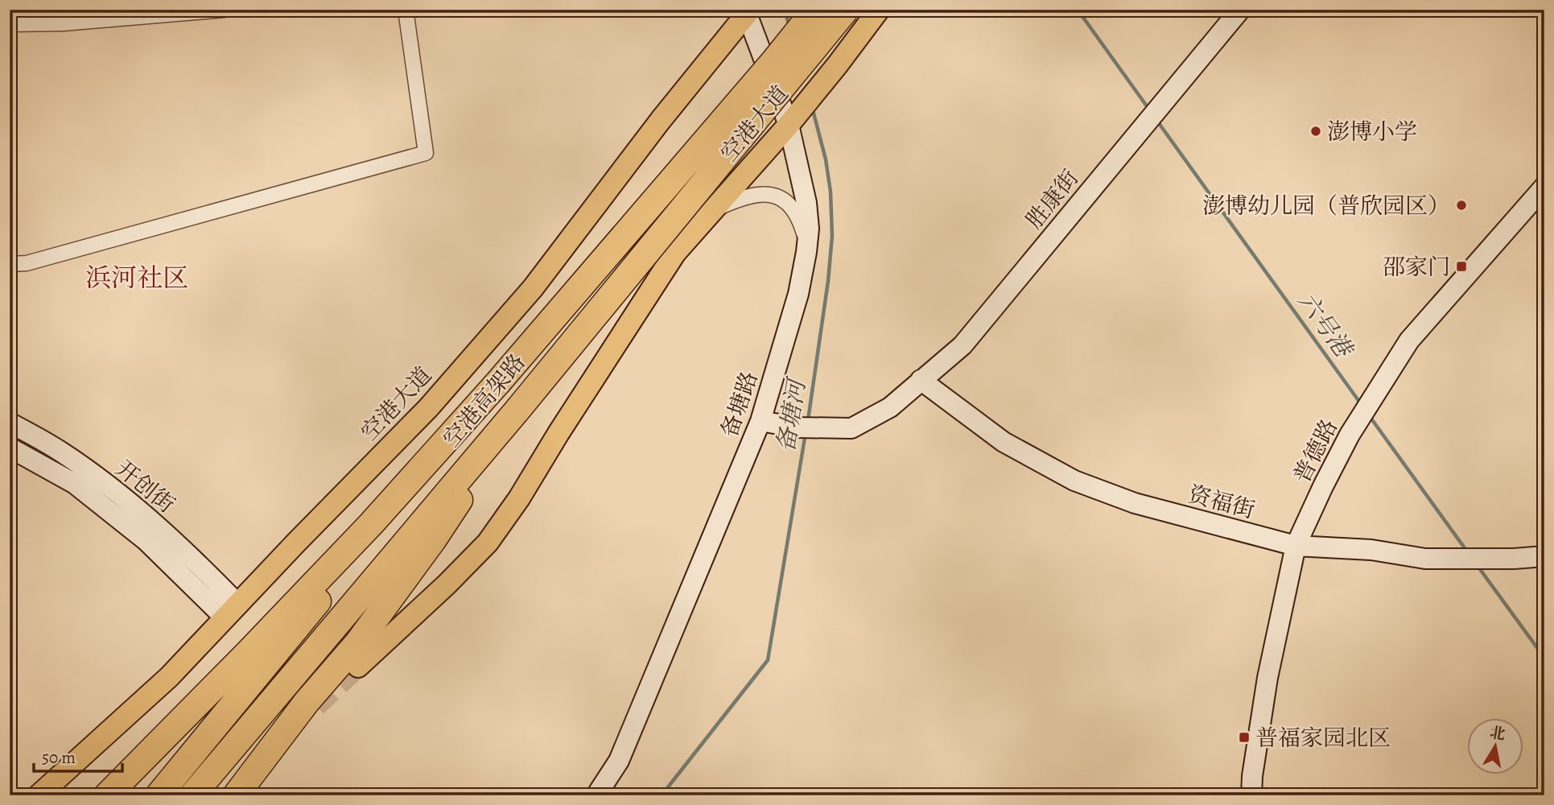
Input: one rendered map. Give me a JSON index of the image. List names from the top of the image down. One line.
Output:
{"streets":{"highway":["空港高架路"],"main road":["空港大道"],"street":["胜康街","备塘路","普德路","开创街","资福街"]},"crossings":[["空港大道","备塘路"],["空港大道","开创街"],["胜康街","备塘路"],["胜康街","资福街"],["普德路","资福街"]],"districts":["浜河社区"],"water":["六号港","备塘河"],"places":{"other":["澎博小学","澎博幼儿园（普欣园区）"],"transit":["邵家门","普福家园北区"]},"scale_bar":"50 m","north":"top"}
